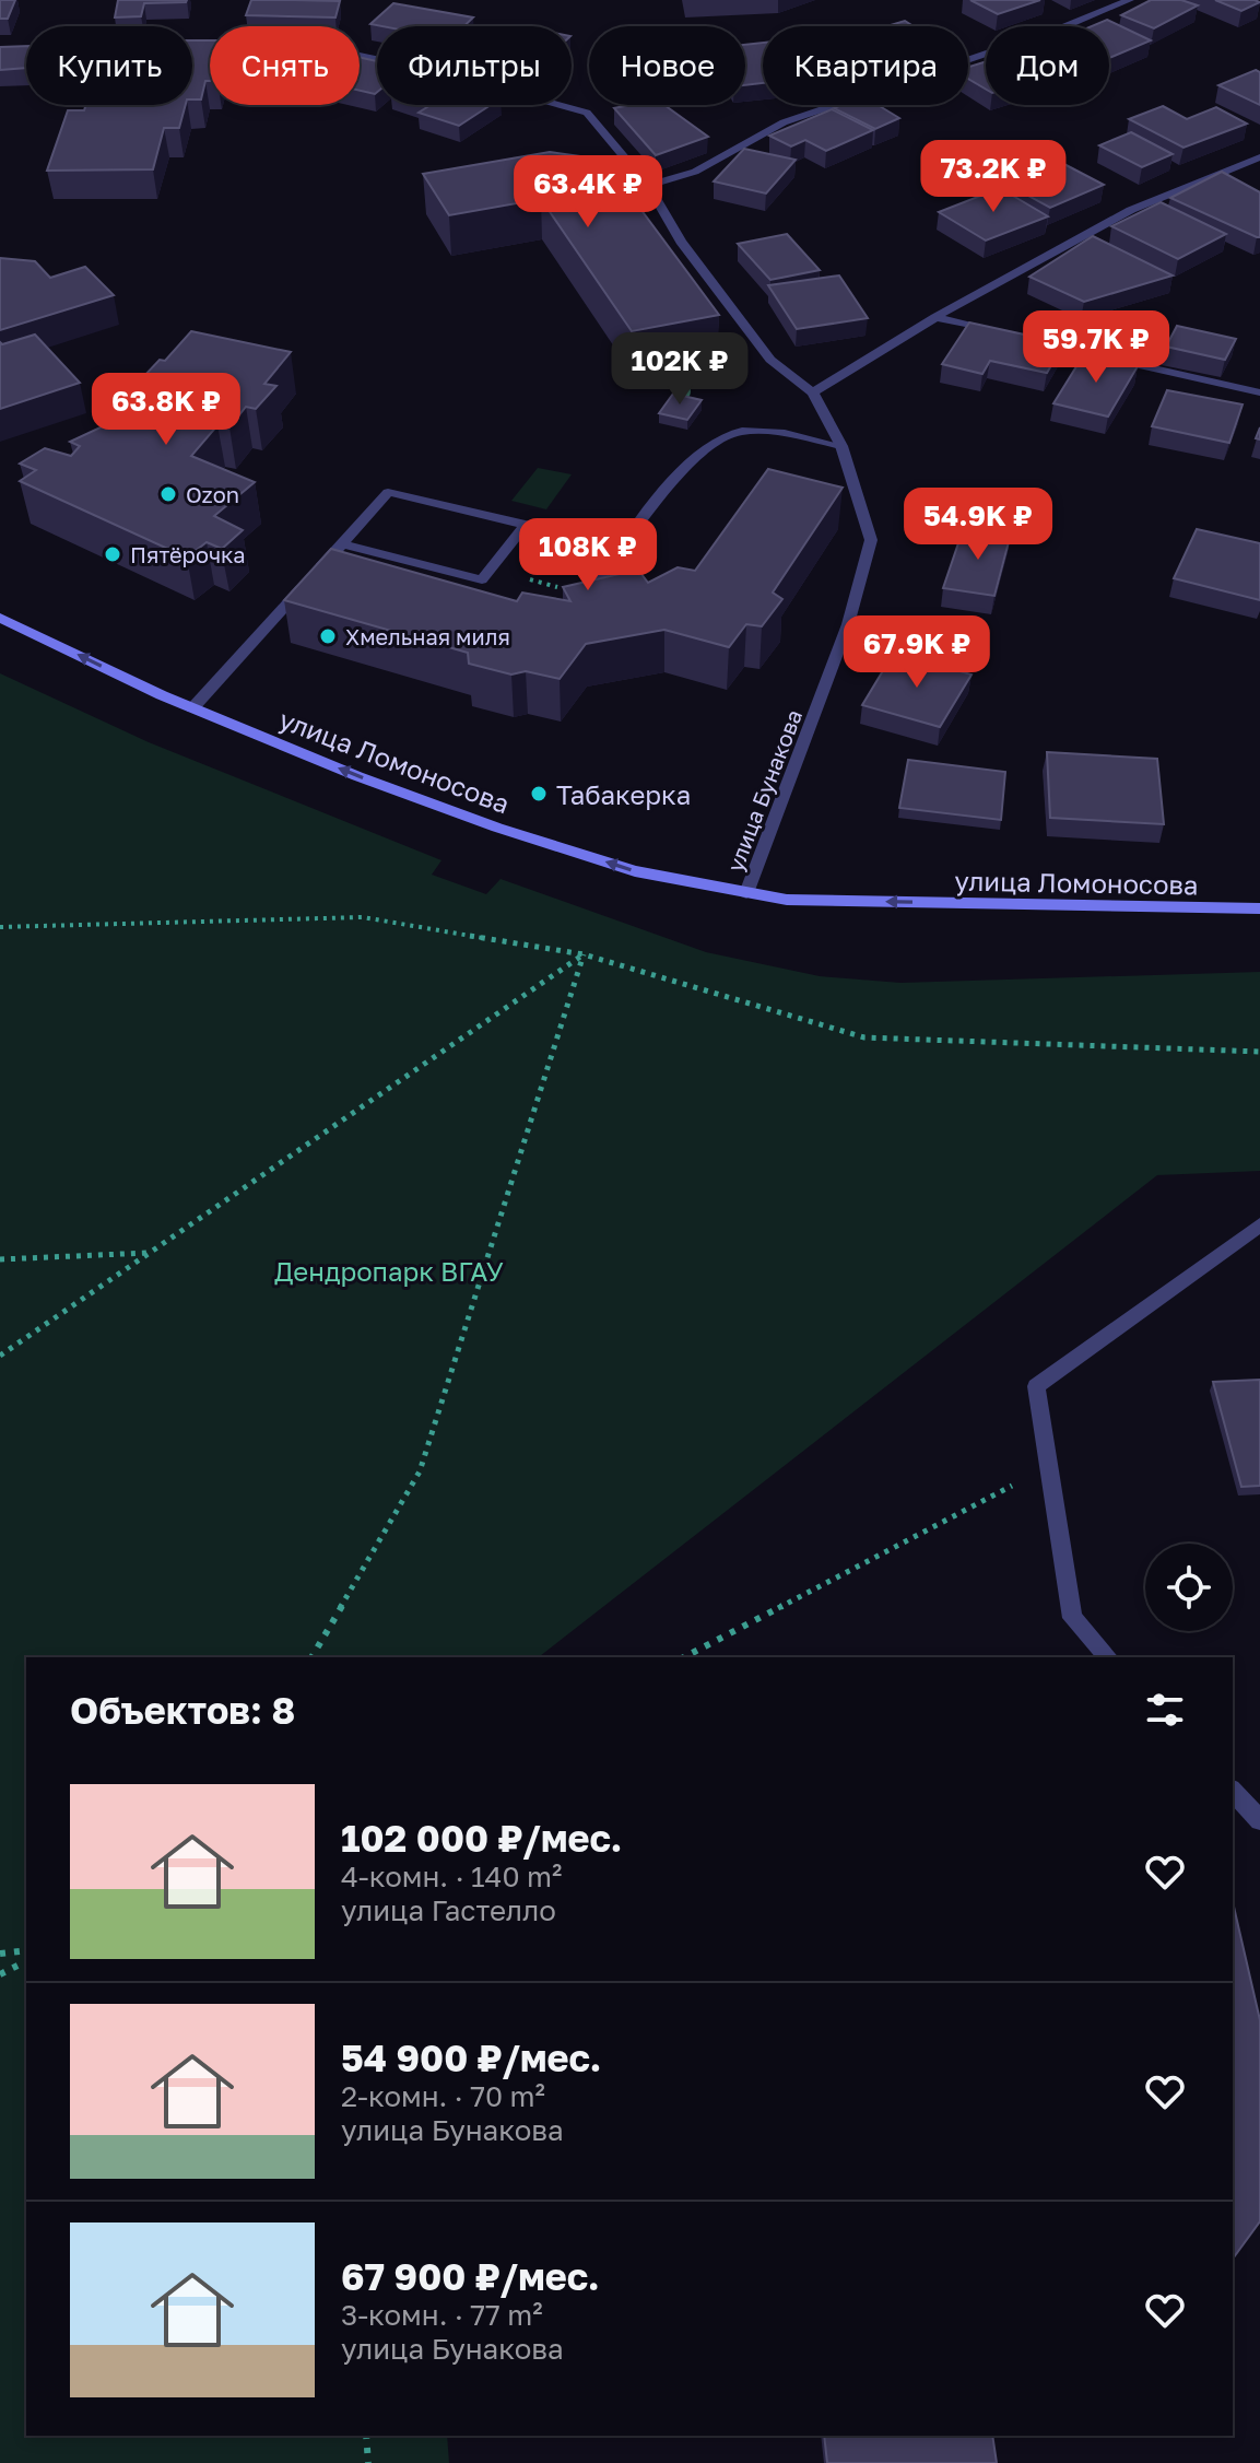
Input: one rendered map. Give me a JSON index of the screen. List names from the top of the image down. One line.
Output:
{"streets":{"main road":["улица Ломоносова"],"street":["улица Бунакова"]},"crossings":[["улица Ломоносова","улица Бунакова"]],"one_way":["улица Ломоносова"],"parks":["Дендропарк ВГАУ"],"places":["Ozon","Пятёрочка","Хмельная миля","Табакерка"],"page":{"chip":["Купить","Снять","Фильтры","Новое","Квартира","Дом"],"price":["73.2K ₽","63.4K ₽","59.7K ₽","102K ₽","63.8K ₽","54.9K ₽","108K ₽","67.9K ₽"],"heading":"Объектов: 8","list":[{"name":"102 000 ₽/мес.","note":"4-комн. · 140 m² · улица Гастелло"},{"name":"54 900 ₽/мес.","note":"2-комн. · 70 m² · улица Бунакова"},{"name":"67 900 ₽/мес.","note":"3-комн. · 77 m² · улица Бунакова"}]}}
